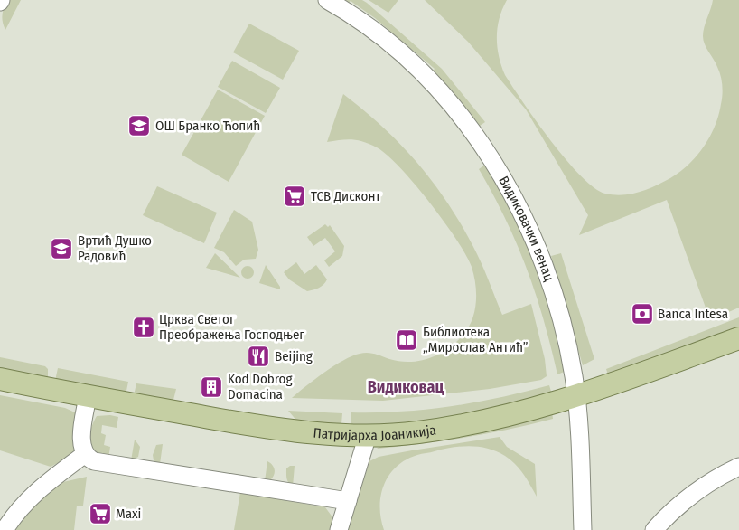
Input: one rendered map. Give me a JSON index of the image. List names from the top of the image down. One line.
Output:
{"streets":{"main road":["Патријарха Јоаникија"],"street":["Видиковачки венац"]},"crossings":[["Видиковачки венац","Патријарха Јоаникија"]],"districts":["Видиковац"],"places":{"school or university":["ОШ Бранко Ћопић","Вртић Душко Радовић"],"supermarket":["ТСВ Дисконт","Maxi"],"bank":["Banca Intesa"],"church":["Црква Светог Преображења Господњег"],"library":["Библиотека „Мирослав Антић”"],"restaurant":["Beijing"],"building":["Kod Dobrog Domacina"]}}
